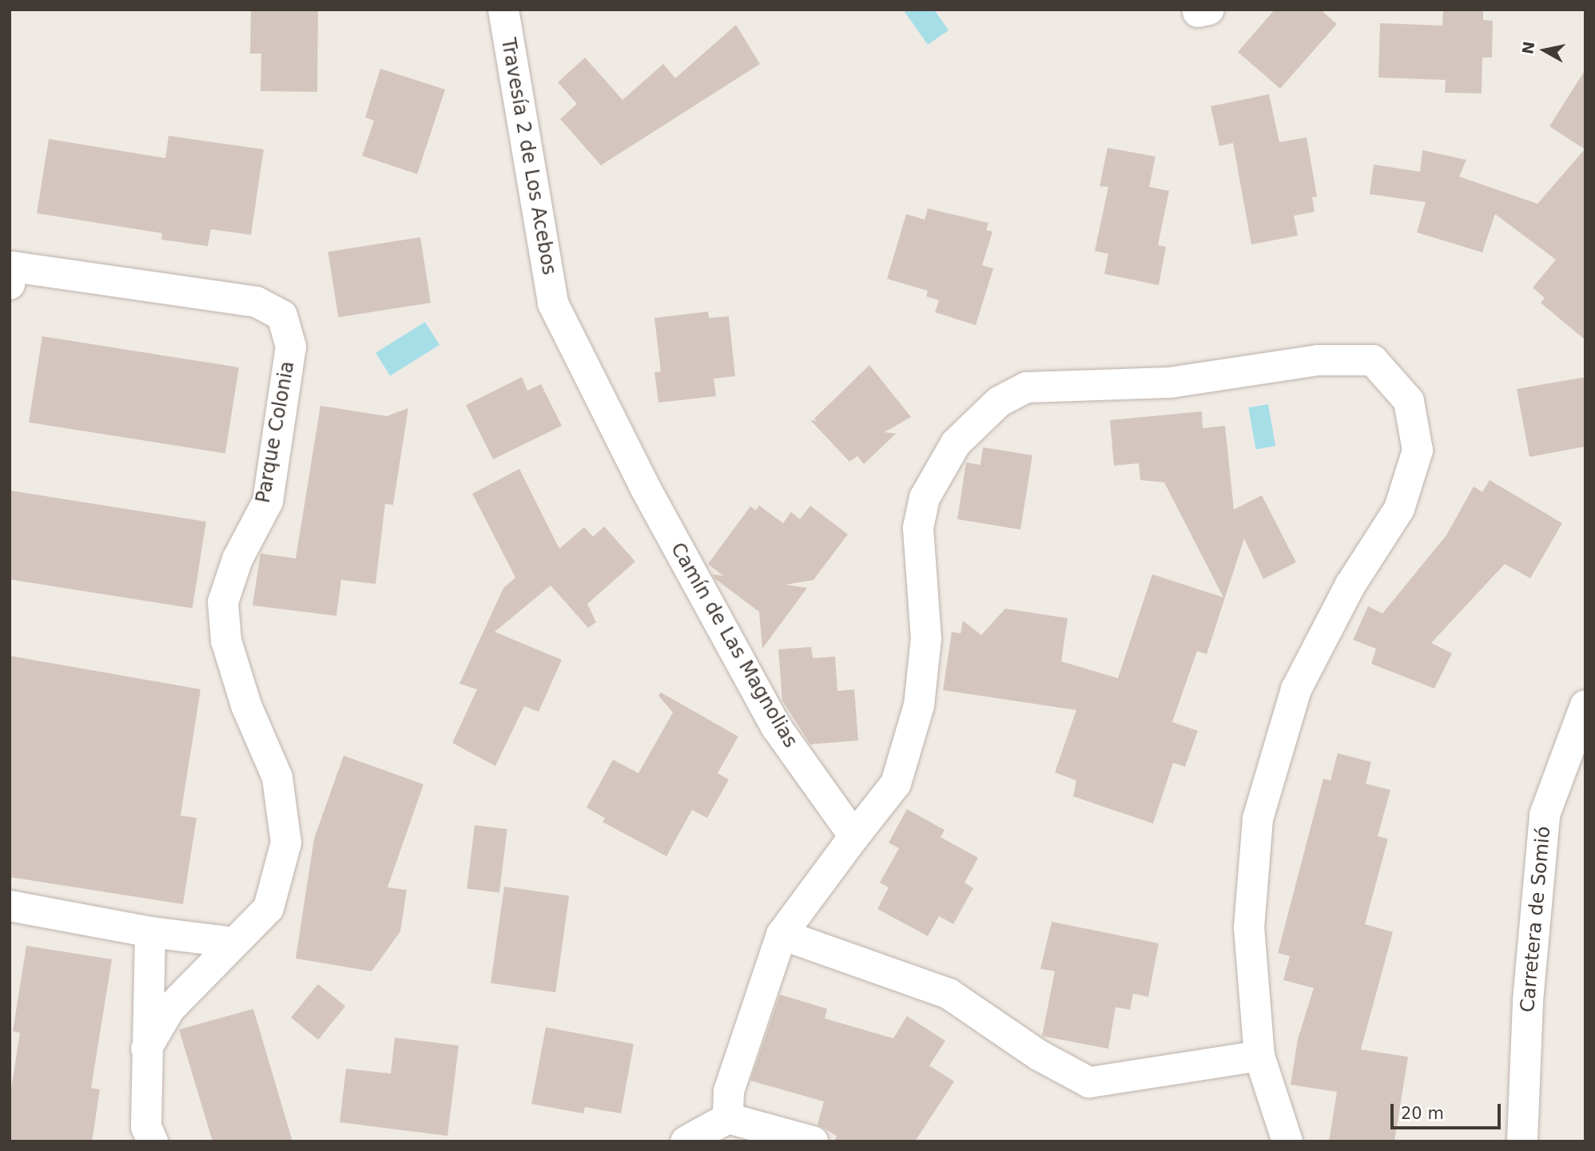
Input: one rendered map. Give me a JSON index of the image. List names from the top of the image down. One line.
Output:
{"streets":{"street":["Travesía 2 de Los Acebos","Parque Colonia","Camín de Las Magnolias","Carretera de Somió"]},"crossings":[["Travesía 2 de Los Acebos","Camín de Las Magnolias"]],"scale_bar":"20 m","north":"left"}
